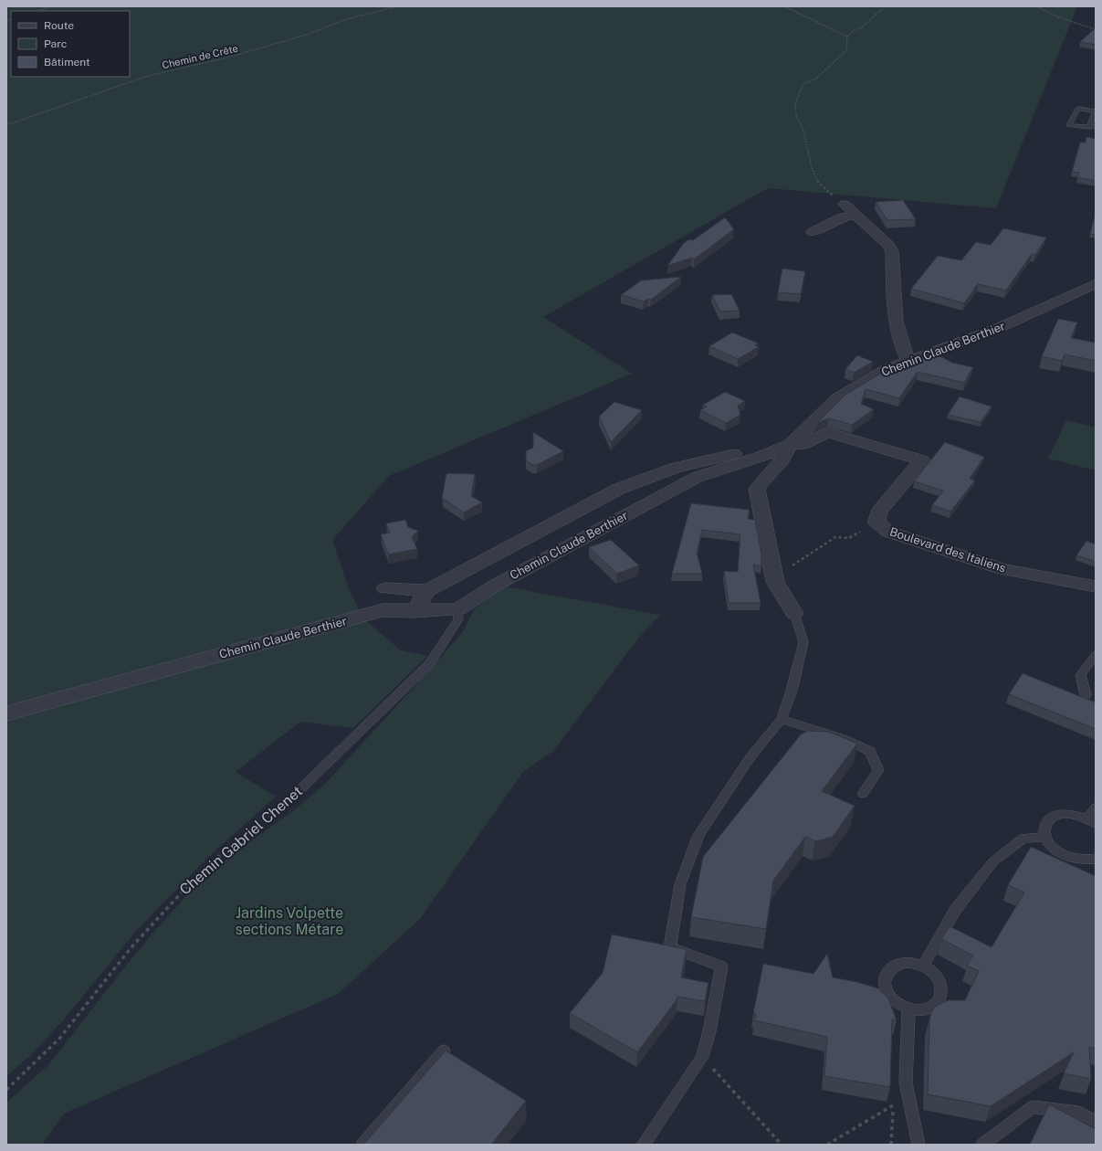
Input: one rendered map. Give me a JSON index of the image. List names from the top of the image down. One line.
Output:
{"streets":{"street":["Chemin Claude Berthier","Boulevard des Italiens"],"lane":["Chemin Gabriel Chenet"],"path":["Chemin de Crête"]},"crossings":[["Chemin Claude Berthier","Boulevard des Italiens"],["Chemin Claude Berthier","Chemin Gabriel Chenet"]],"parks":["Jardins Volpette sections Métare"],"legend":["Route","Parc","Bâtiment"]}
